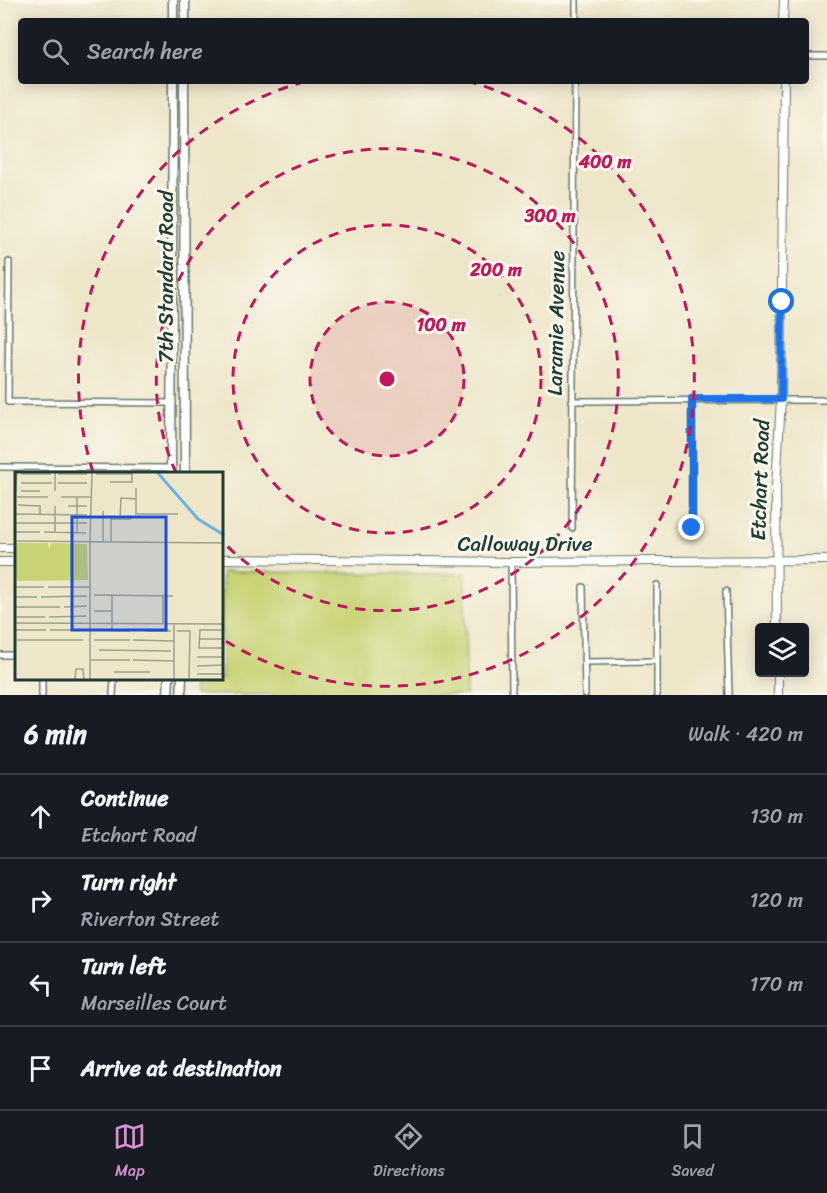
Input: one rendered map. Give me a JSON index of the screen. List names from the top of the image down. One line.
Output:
{"streets":{"main road":["7th Standard Road"],"street":["Laramie Avenue","Etchart Road","Calloway Drive"]},"crossings":[["Etchart Road","Calloway Drive"]],"page":{"search":"Search here","heading":["6 min","Walk · 420 m"],"list":[["Continue","Etchart Road","130 m"],["Turn right","Riverton Street","120 m"],["Turn left","Marseilles Court","170 m"],"Arrive at destination"],"nav":["Map","Directions","Saved"]},"rings":["400 m","300 m","200 m","100 m"]}
